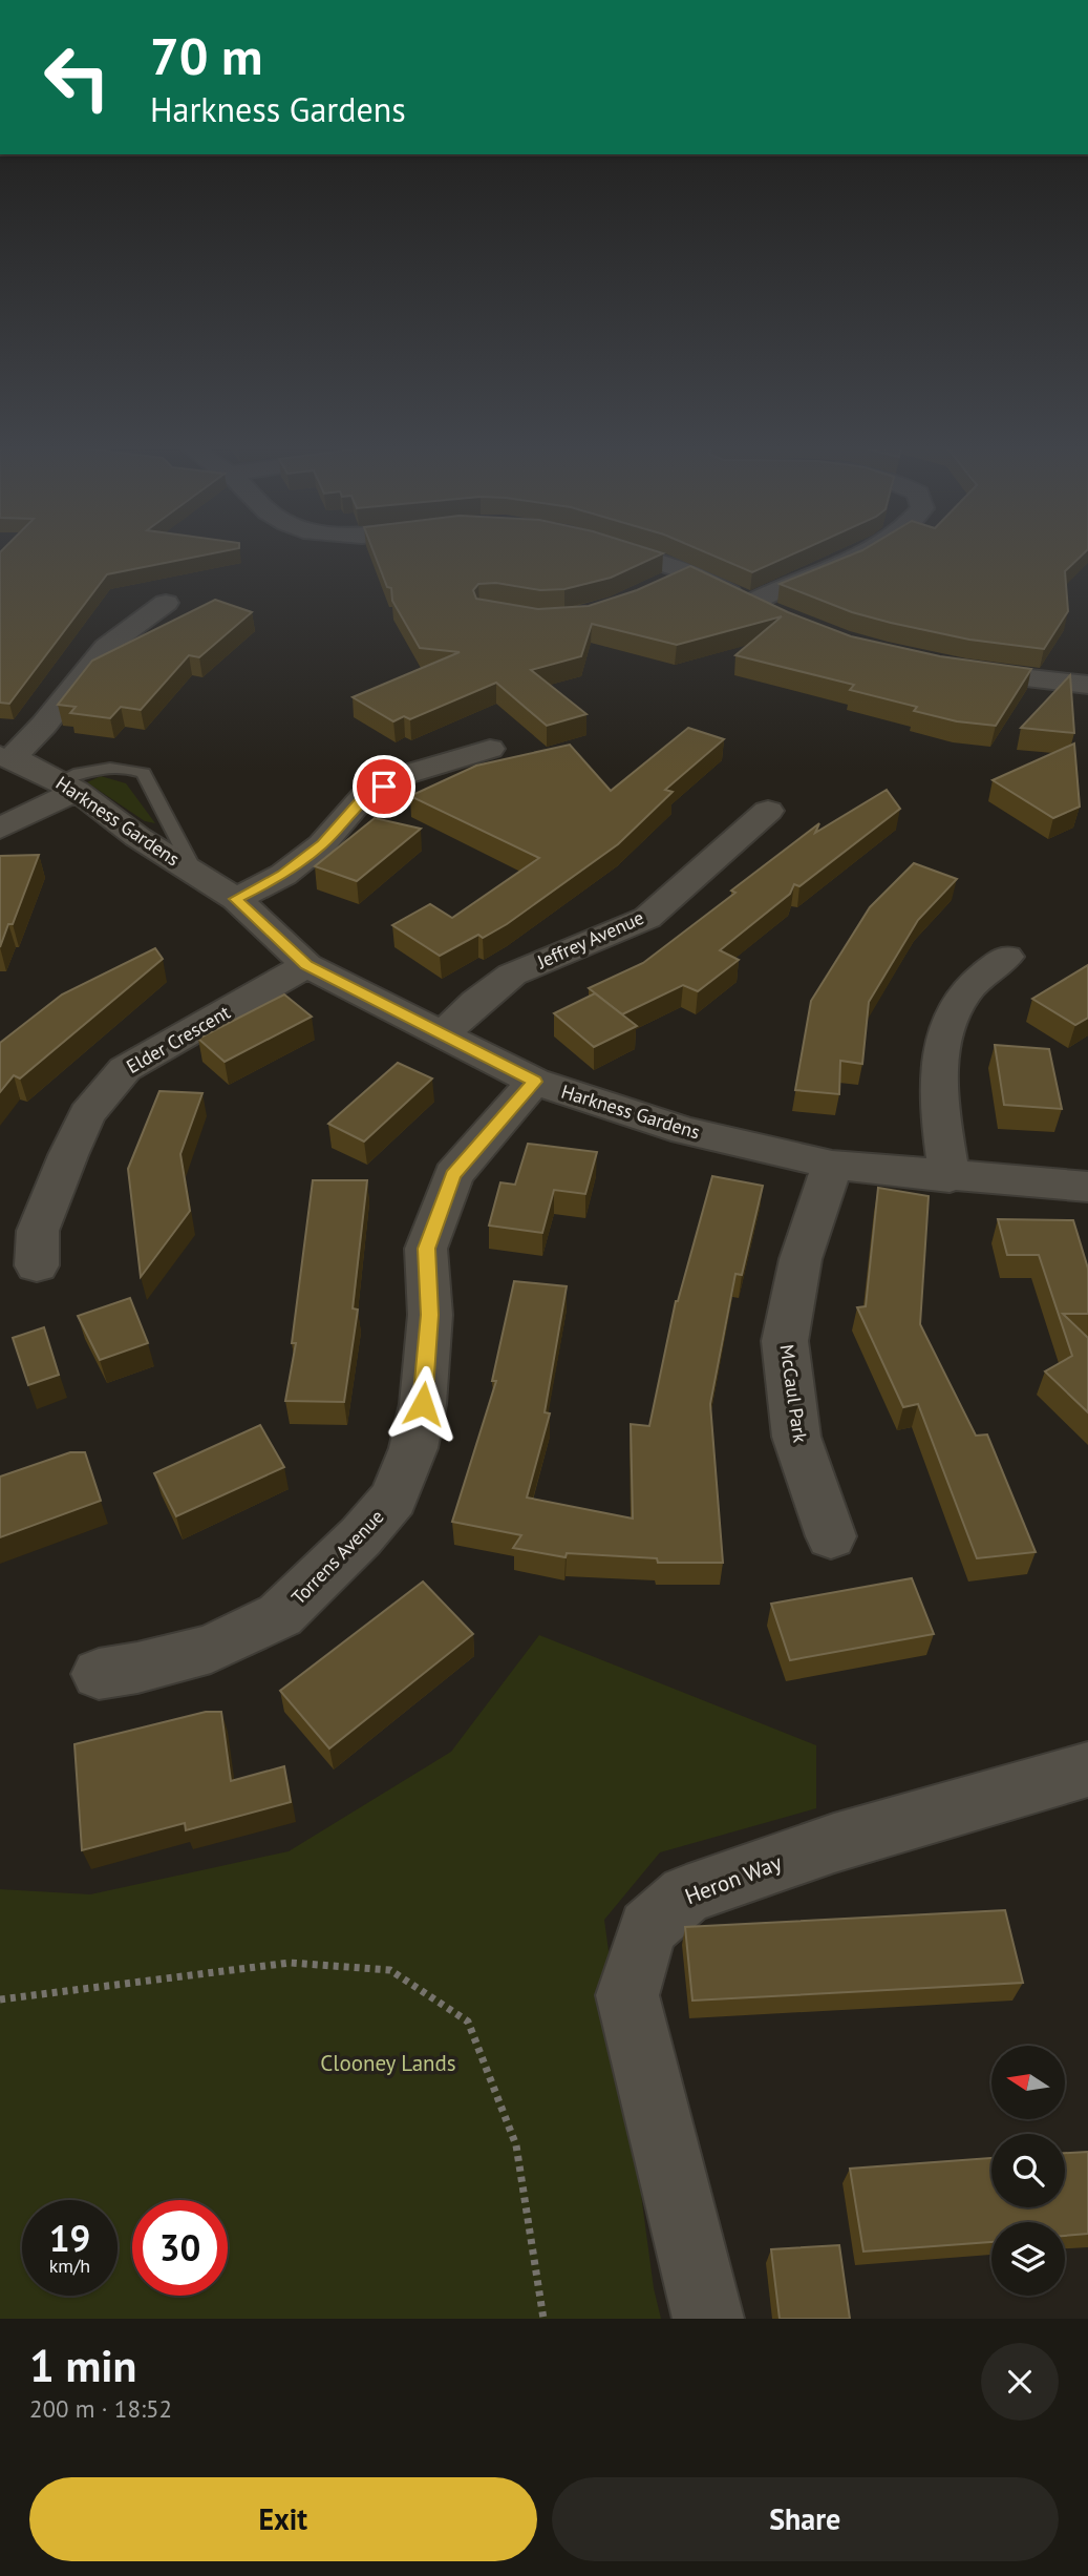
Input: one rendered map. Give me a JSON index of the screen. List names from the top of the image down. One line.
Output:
{"streets":{"street":["Harkness Gardens","Jeffrey Avenue","Elder Crescent","McCaul Park","Torrens Avenue","Heron Way"]},"crossings":[["Harkness Gardens","Jeffrey Avenue"],["Harkness Gardens","Elder Crescent"],["Harkness Gardens","McCaul Park"],["Harkness Gardens","Torrens Avenue"]],"parks":["Clooney Lands"],"north":"left","page":{"turn":["70 m","Harkness Gardens"],"speed":"19 km/h","limit":"30","heading":["1 min","200 m · 18:52"],"buttons":["Exit","Share"]}}
